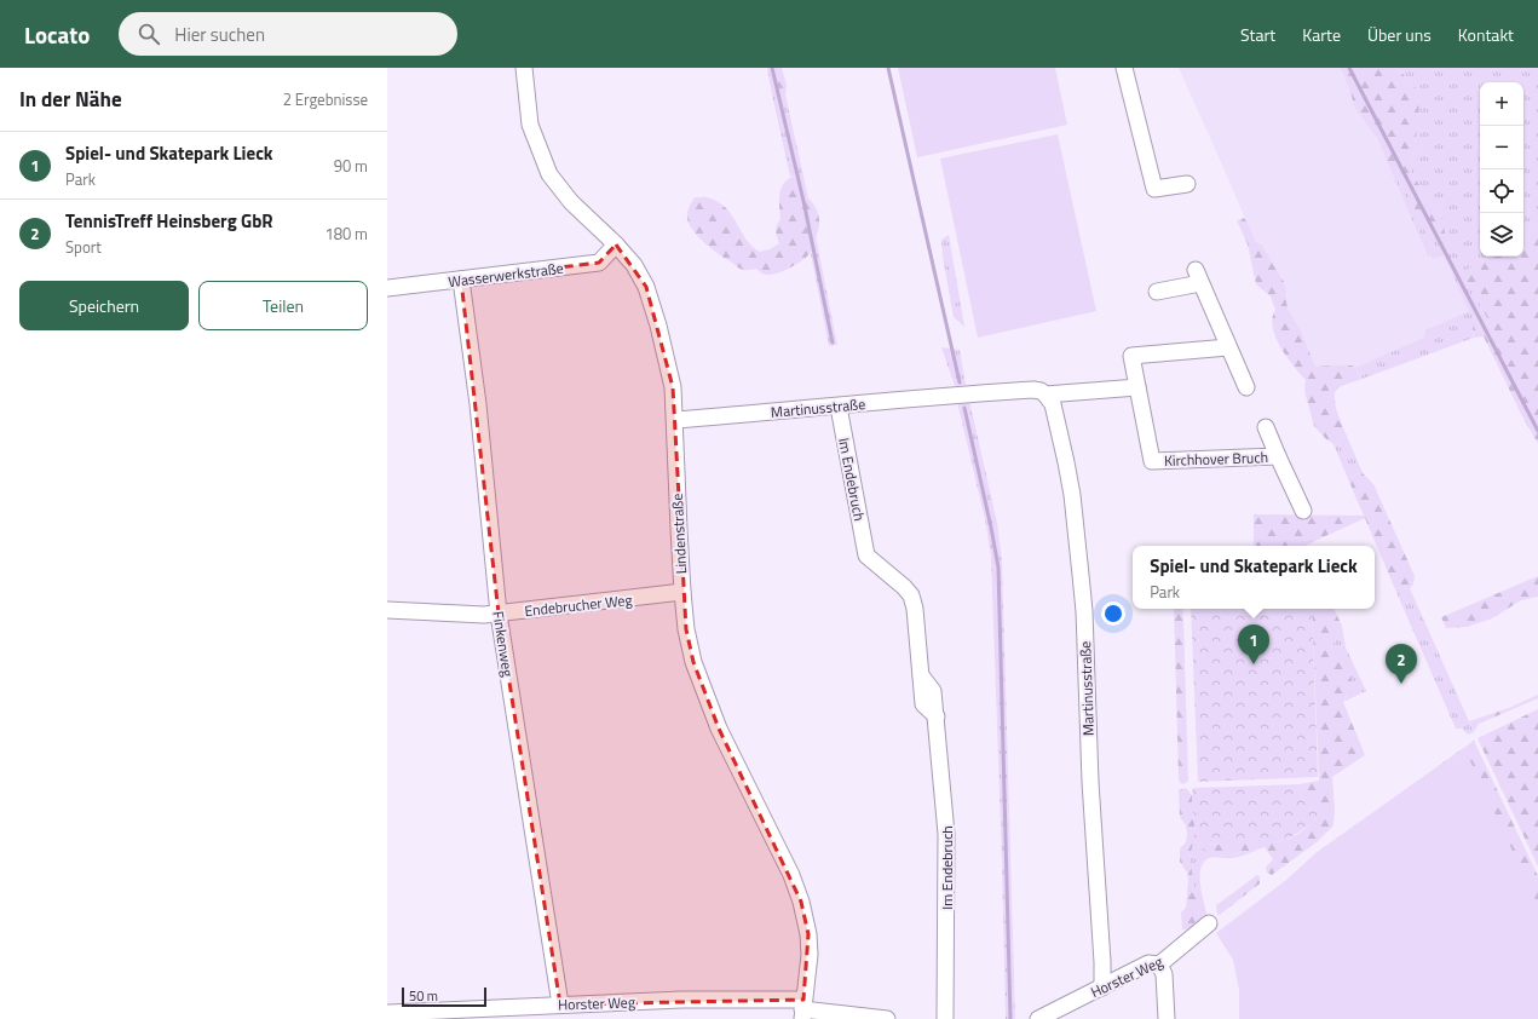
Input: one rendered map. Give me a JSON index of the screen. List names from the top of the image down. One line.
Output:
{"streets":{"street":["Wasserwerkstraße","Martinusstraße","Kirchhover Bruch","Im Endebruch","Lindenstraße","Endebrucher Weg","Finkenweg","Horster Weg"]},"crossings":[["Wasserwerkstraße","Lindenstraße"],["Wasserwerkstraße","Finkenweg"],["Martinusstraße","Kirchhover Bruch"],["Martinusstraße","Im Endebruch"],["Martinusstraße","Lindenstraße"],["Martinusstraße","Horster Weg"],["Lindenstraße","Endebrucher Weg"],["Lindenstraße","Horster Weg"],["Endebrucher Weg","Finkenweg"],["Finkenweg","Horster Weg"]],"scale_bar":"50 m","page":{"header":"Locato","search":"Hier suchen","nav":["Start","Karte","Über uns","Kontakt"],"heading":["In der Nähe","2 Ergebnisse"],"map_buttons":["+","−"],"list":[{"mark":"1","name":"Spiel- und Skatepark Lieck","note":"Park","value":"90 m"},{"mark":"2","name":"TennisTreff Heinsberg GbR","note":"Sport","value":"180 m"}],"buttons":["Speichern","Teilen"],"popup":["Spiel- und Skatepark Lieck","Park"],"pins":["1","2"],"scale":"50 m"}}
